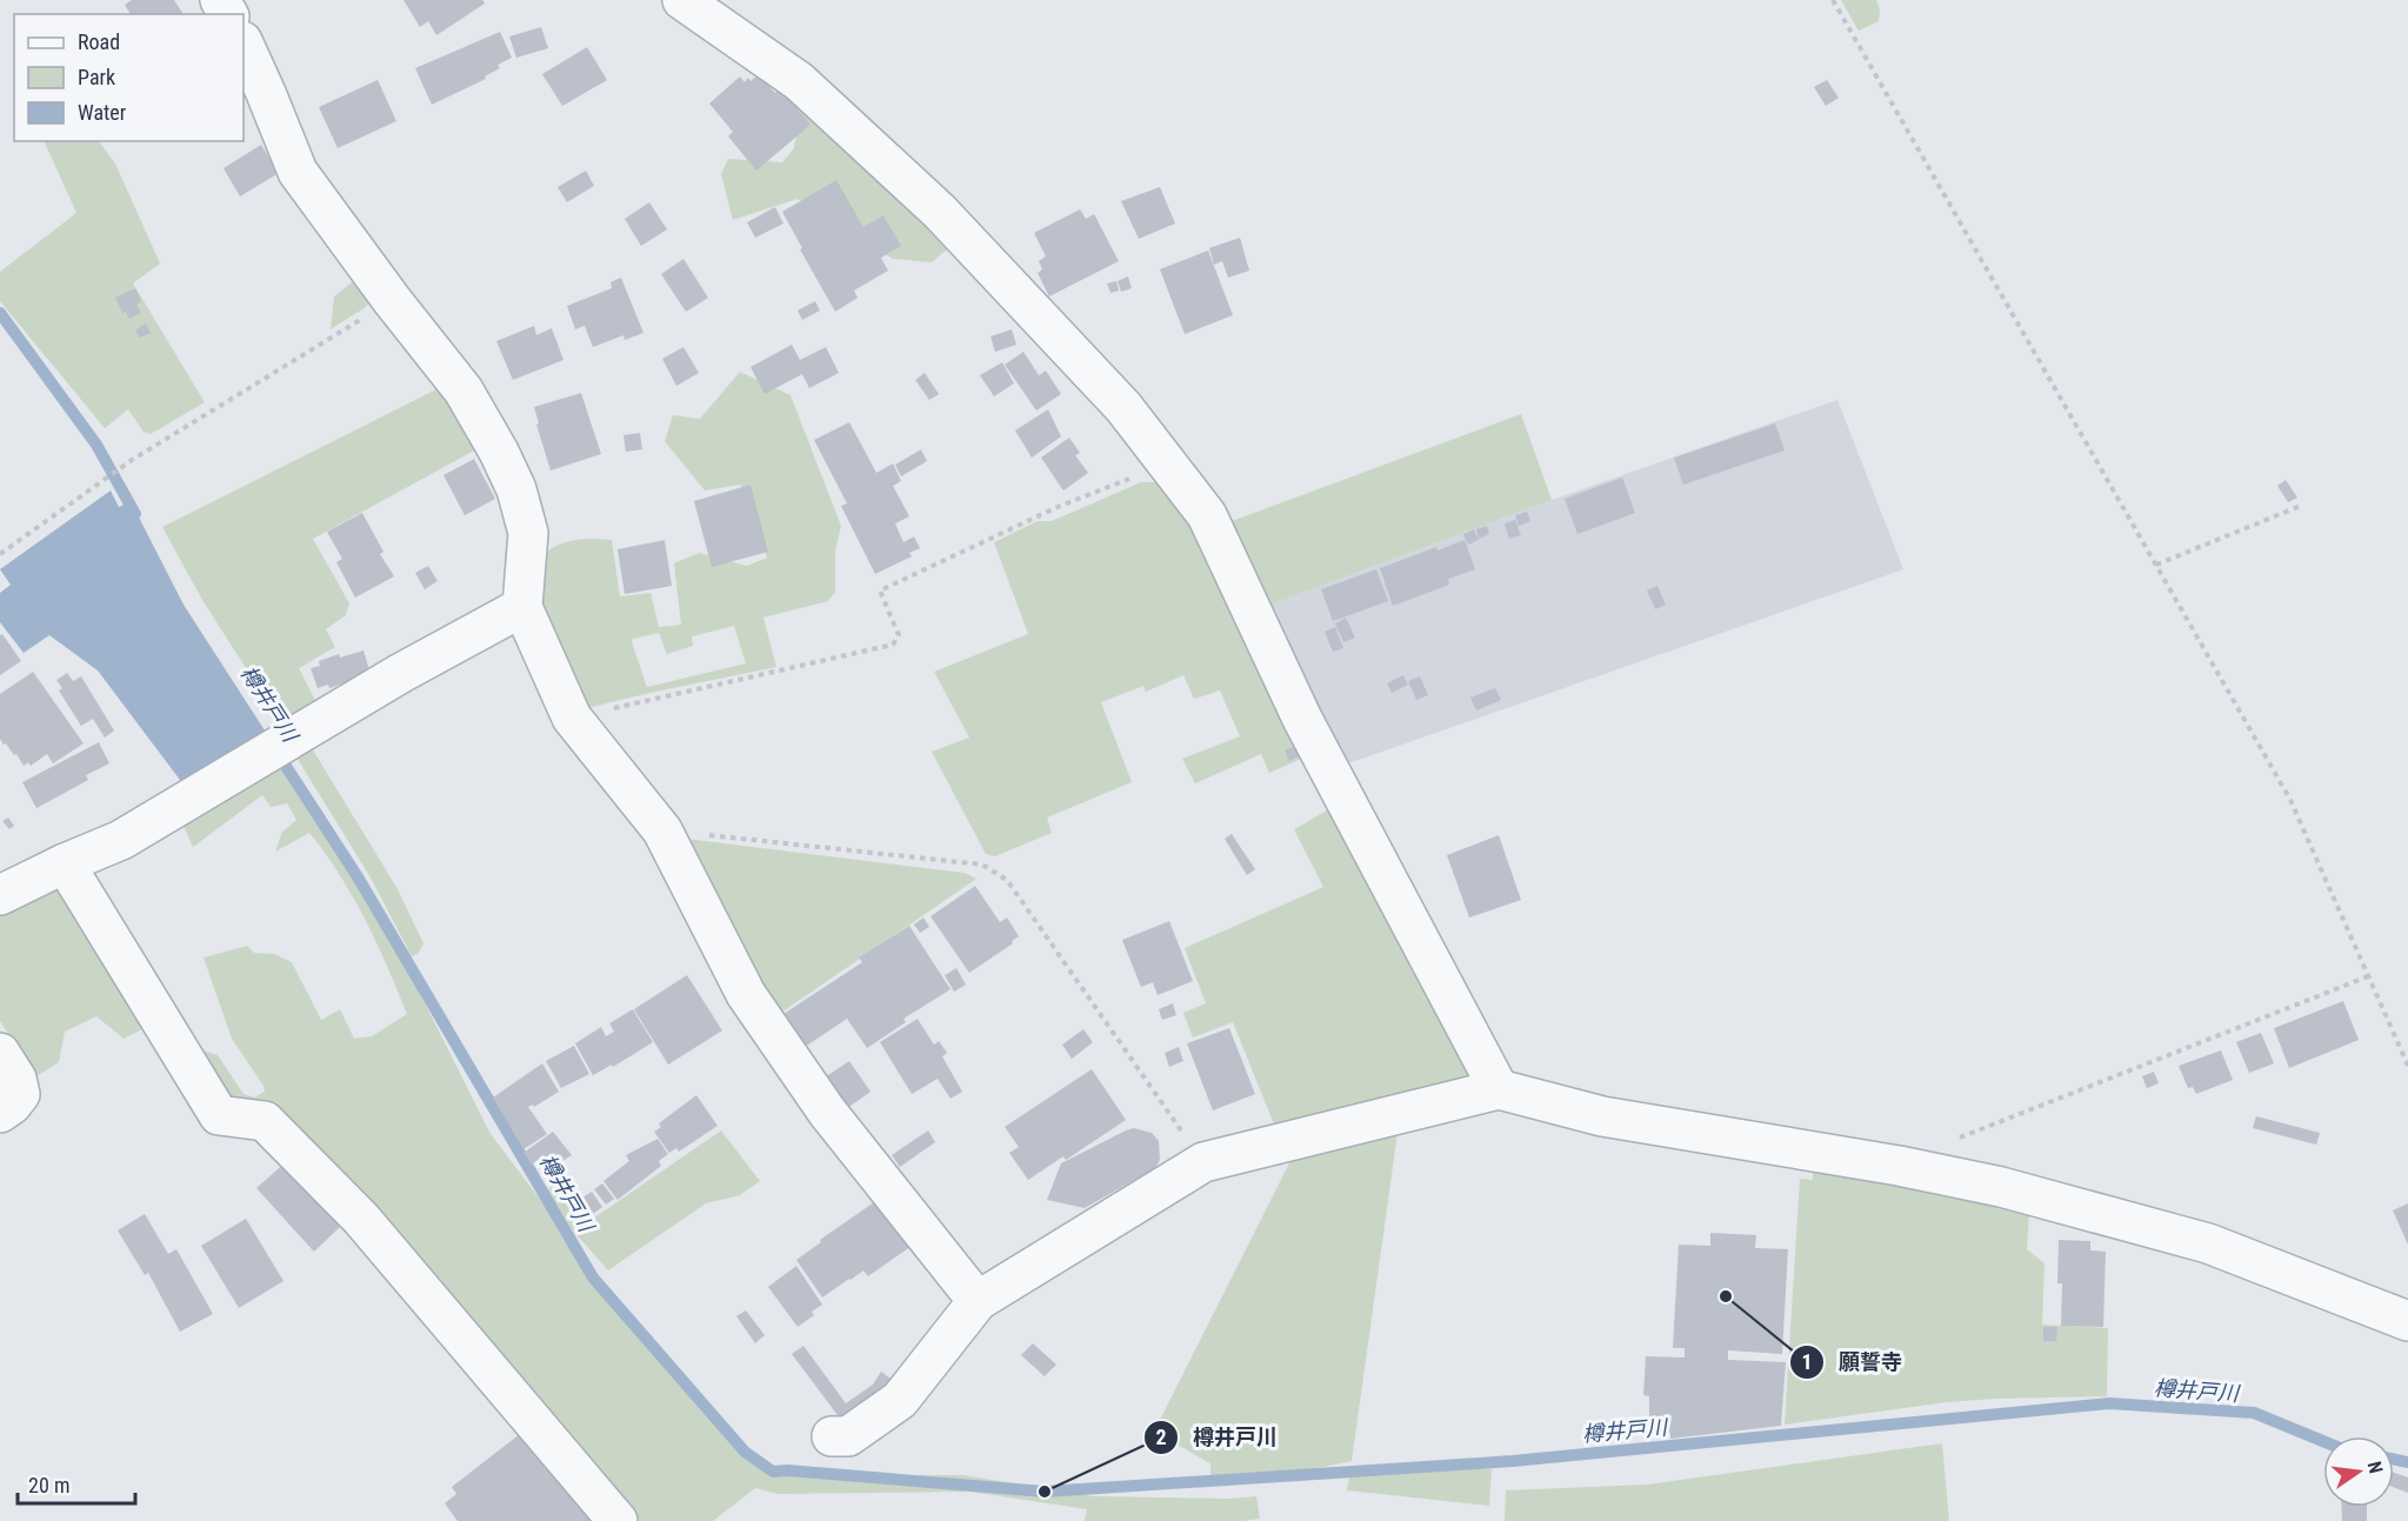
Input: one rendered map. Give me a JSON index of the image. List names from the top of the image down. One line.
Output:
{"water":["樽井戸川"],"places":["願誓寺","樽井戸川"],"legend":["Road","Park","Water"],"scale_bar":"20 m","north":"right"}
